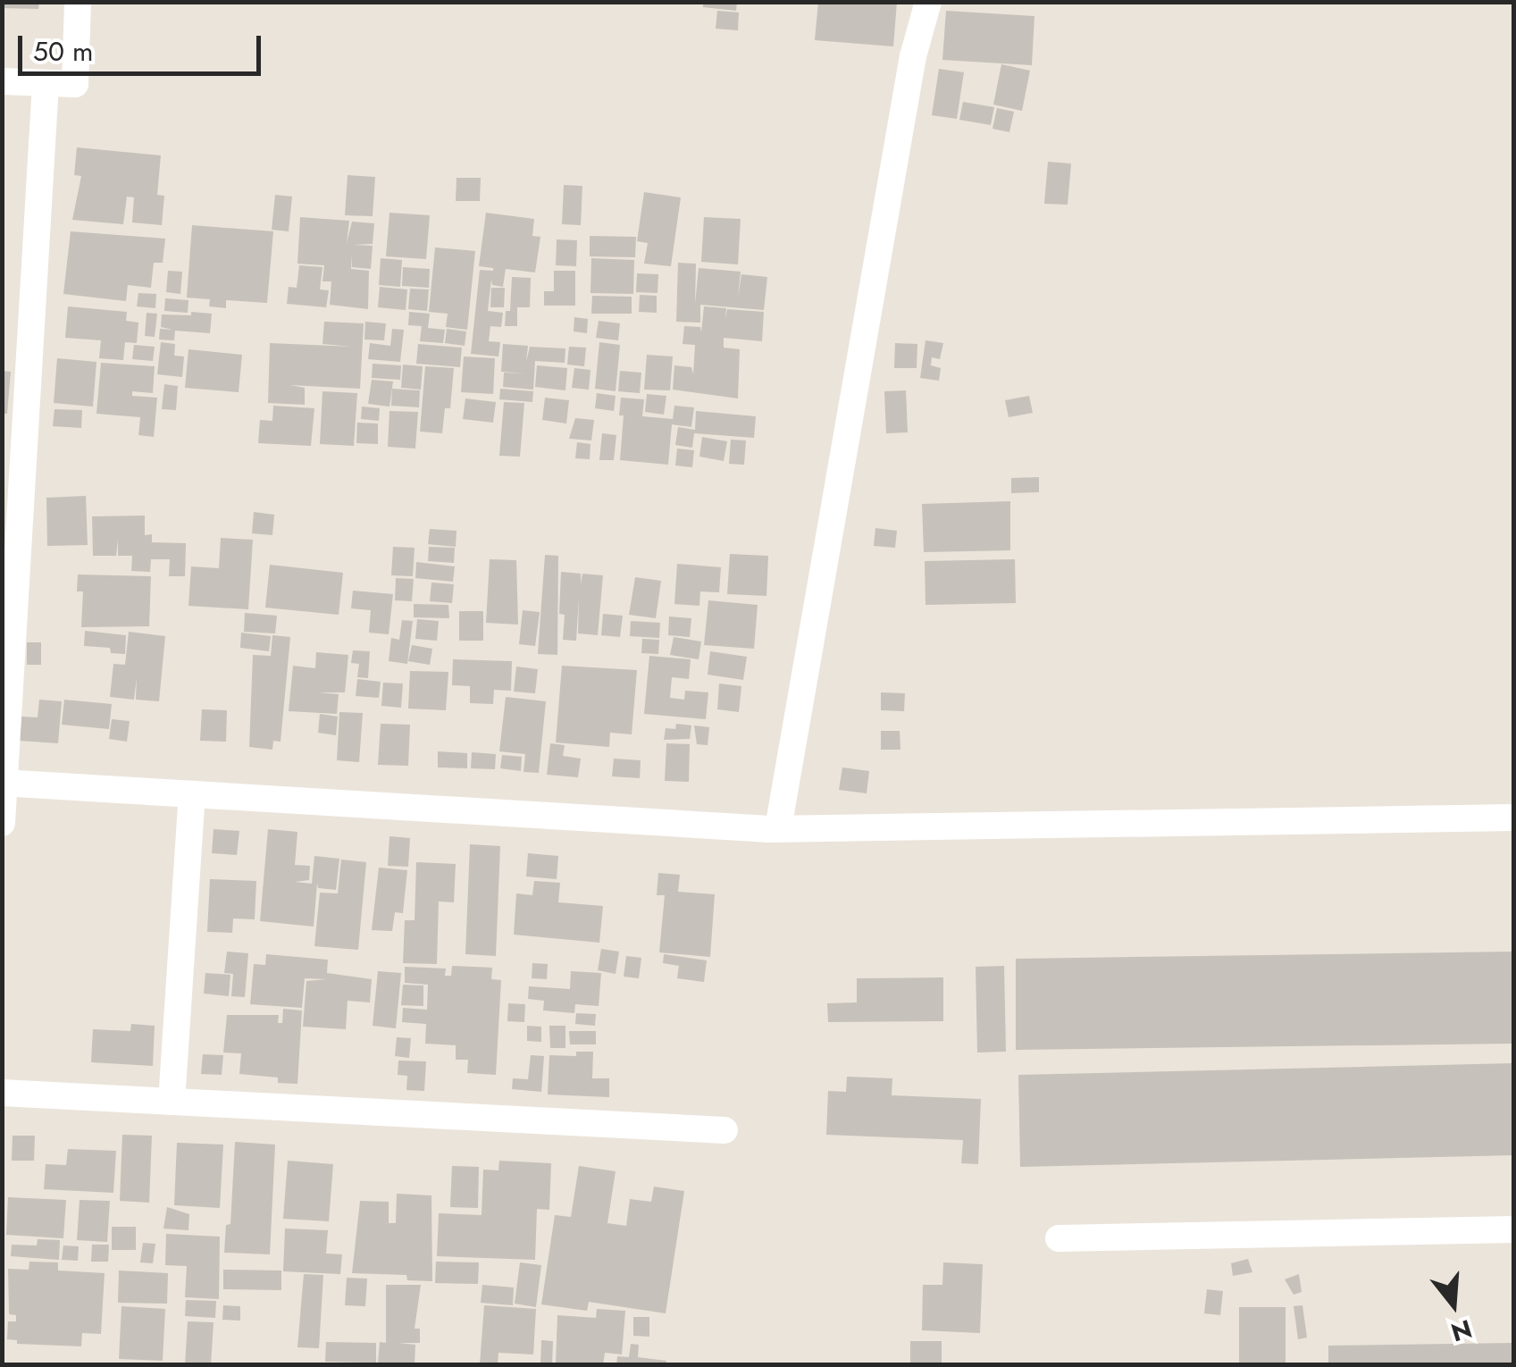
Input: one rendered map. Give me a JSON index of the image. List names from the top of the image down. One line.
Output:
{"scale_bar":"50 m","north":"bottom"}
